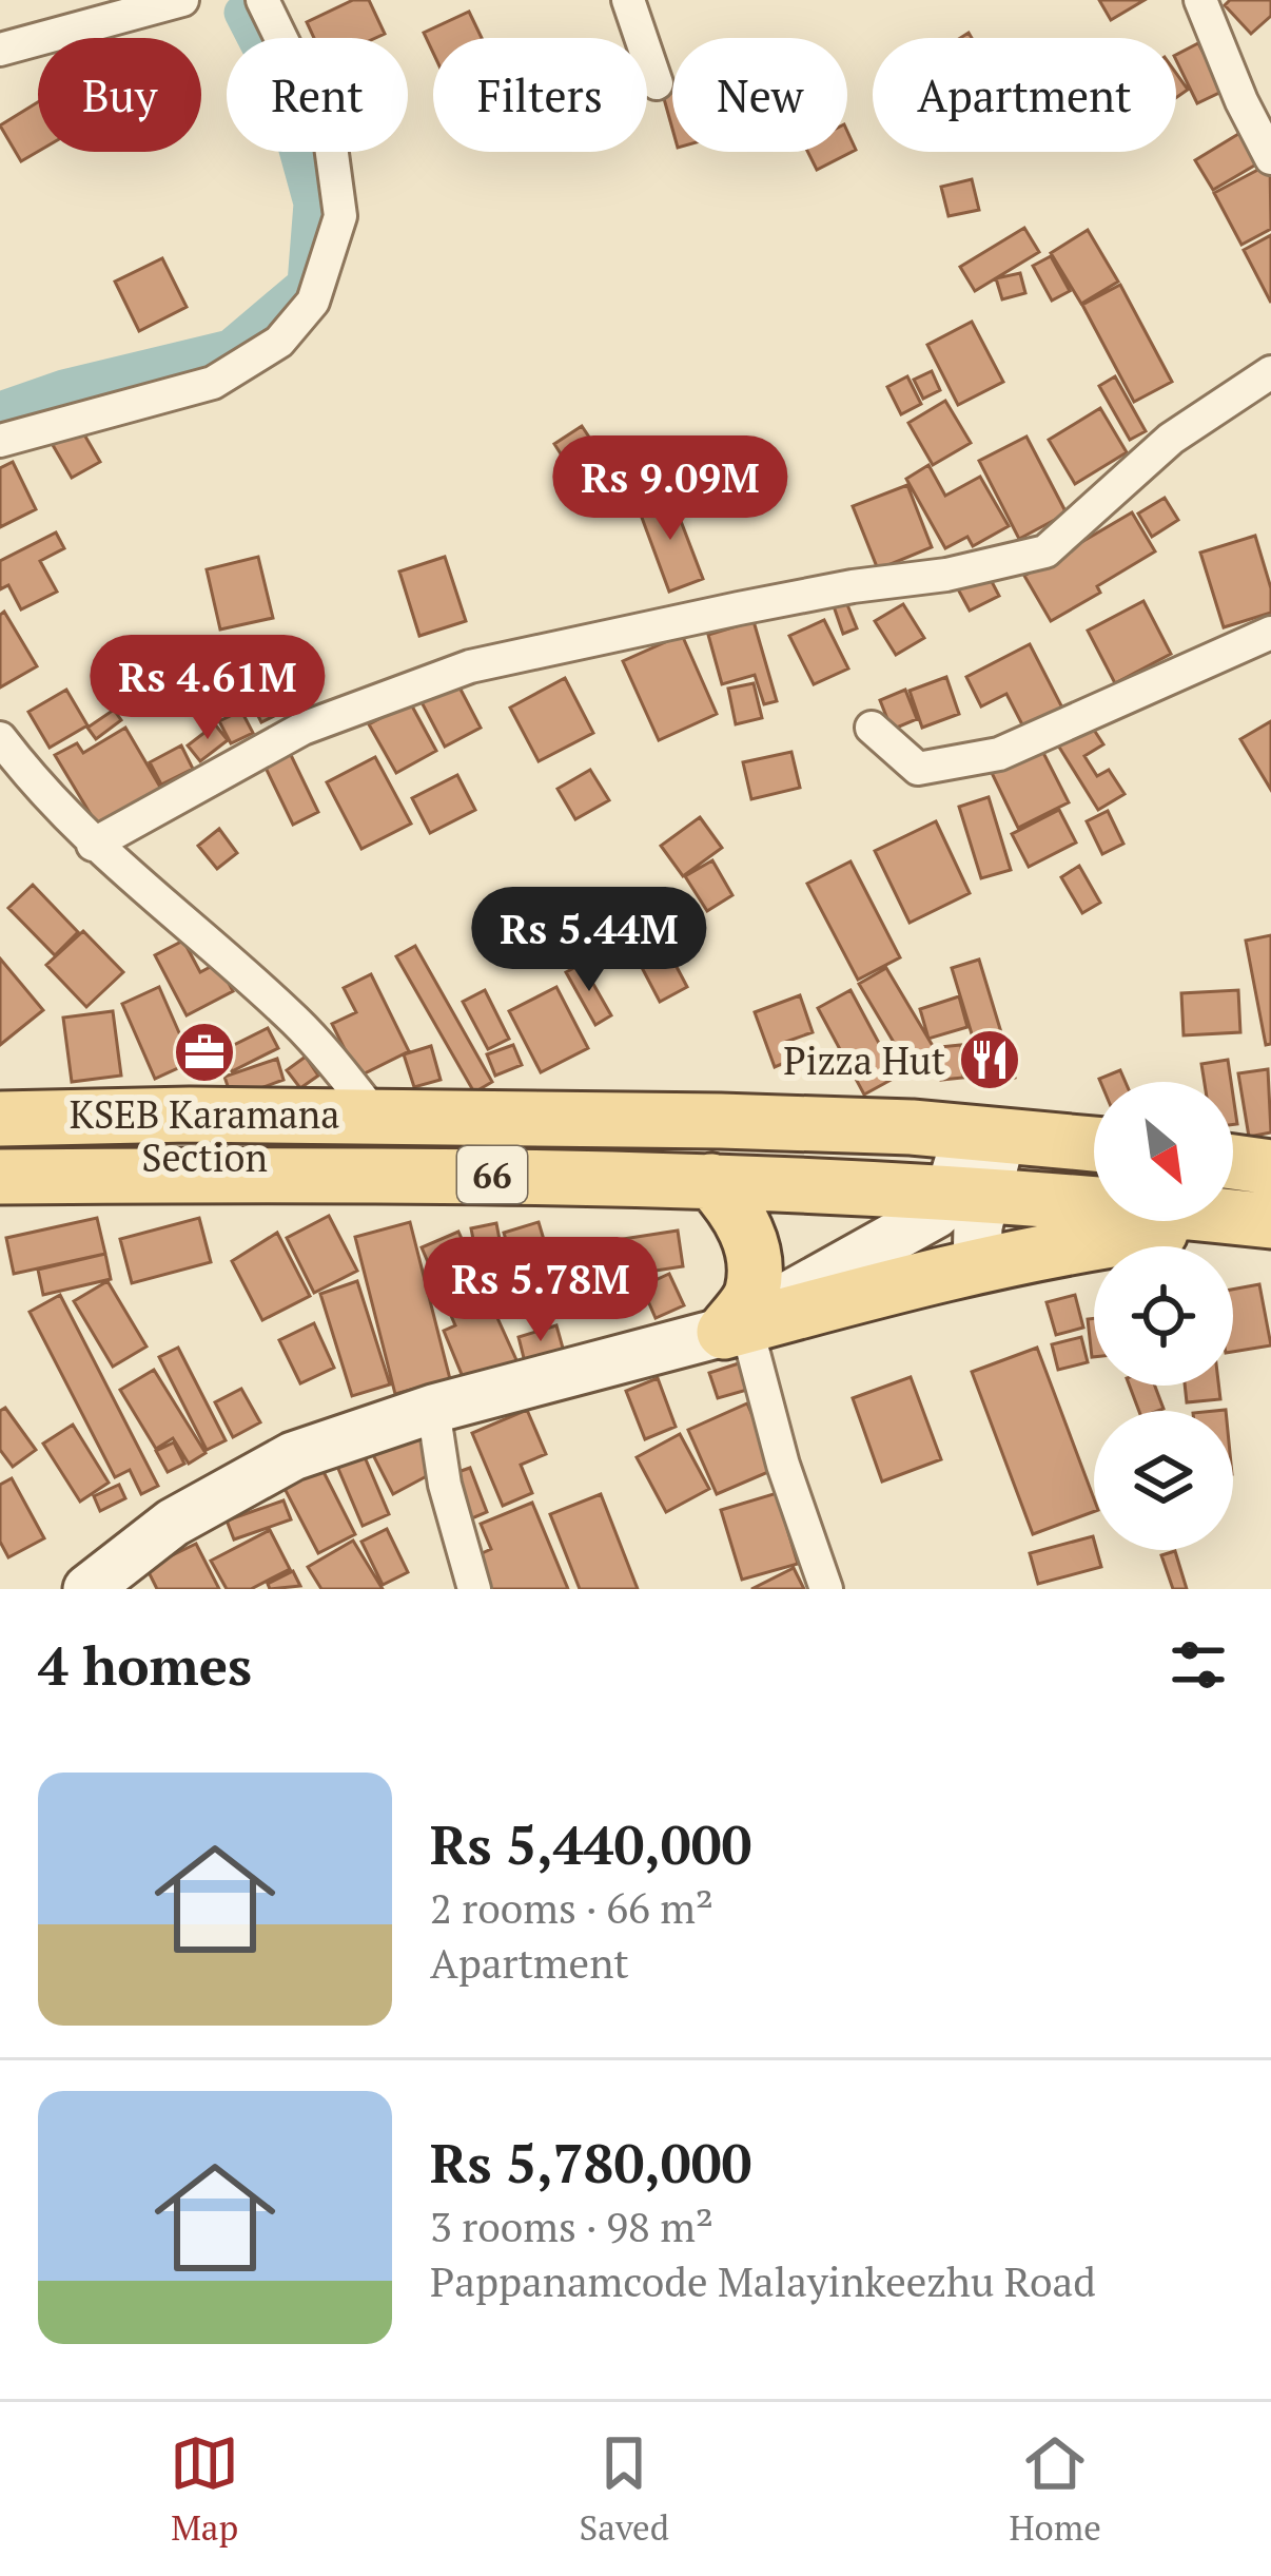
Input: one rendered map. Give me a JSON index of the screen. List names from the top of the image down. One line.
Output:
{"streets":{"main road":["66"]},"places":{"office":["KSEB Karamana Section"],"restaurant":["Pizza Hut"]},"north":"bottom right","page":{"chip":["Buy","Rent","Filters","New","Apartment"],"price":["Rs 9.09M","Rs 4.61M","Rs 5.44M","Rs 5.78M"],"heading":"4 homes","list":[{"name":"Rs 5,440,000","note":"2 rooms · 66 m² · Apartment"},{"name":"Rs 5,780,000","note":"3 rooms · 98 m² · Pappanamcode Malayinkeezhu Road"}],"tabs":["Map","Saved","Home"]}}
